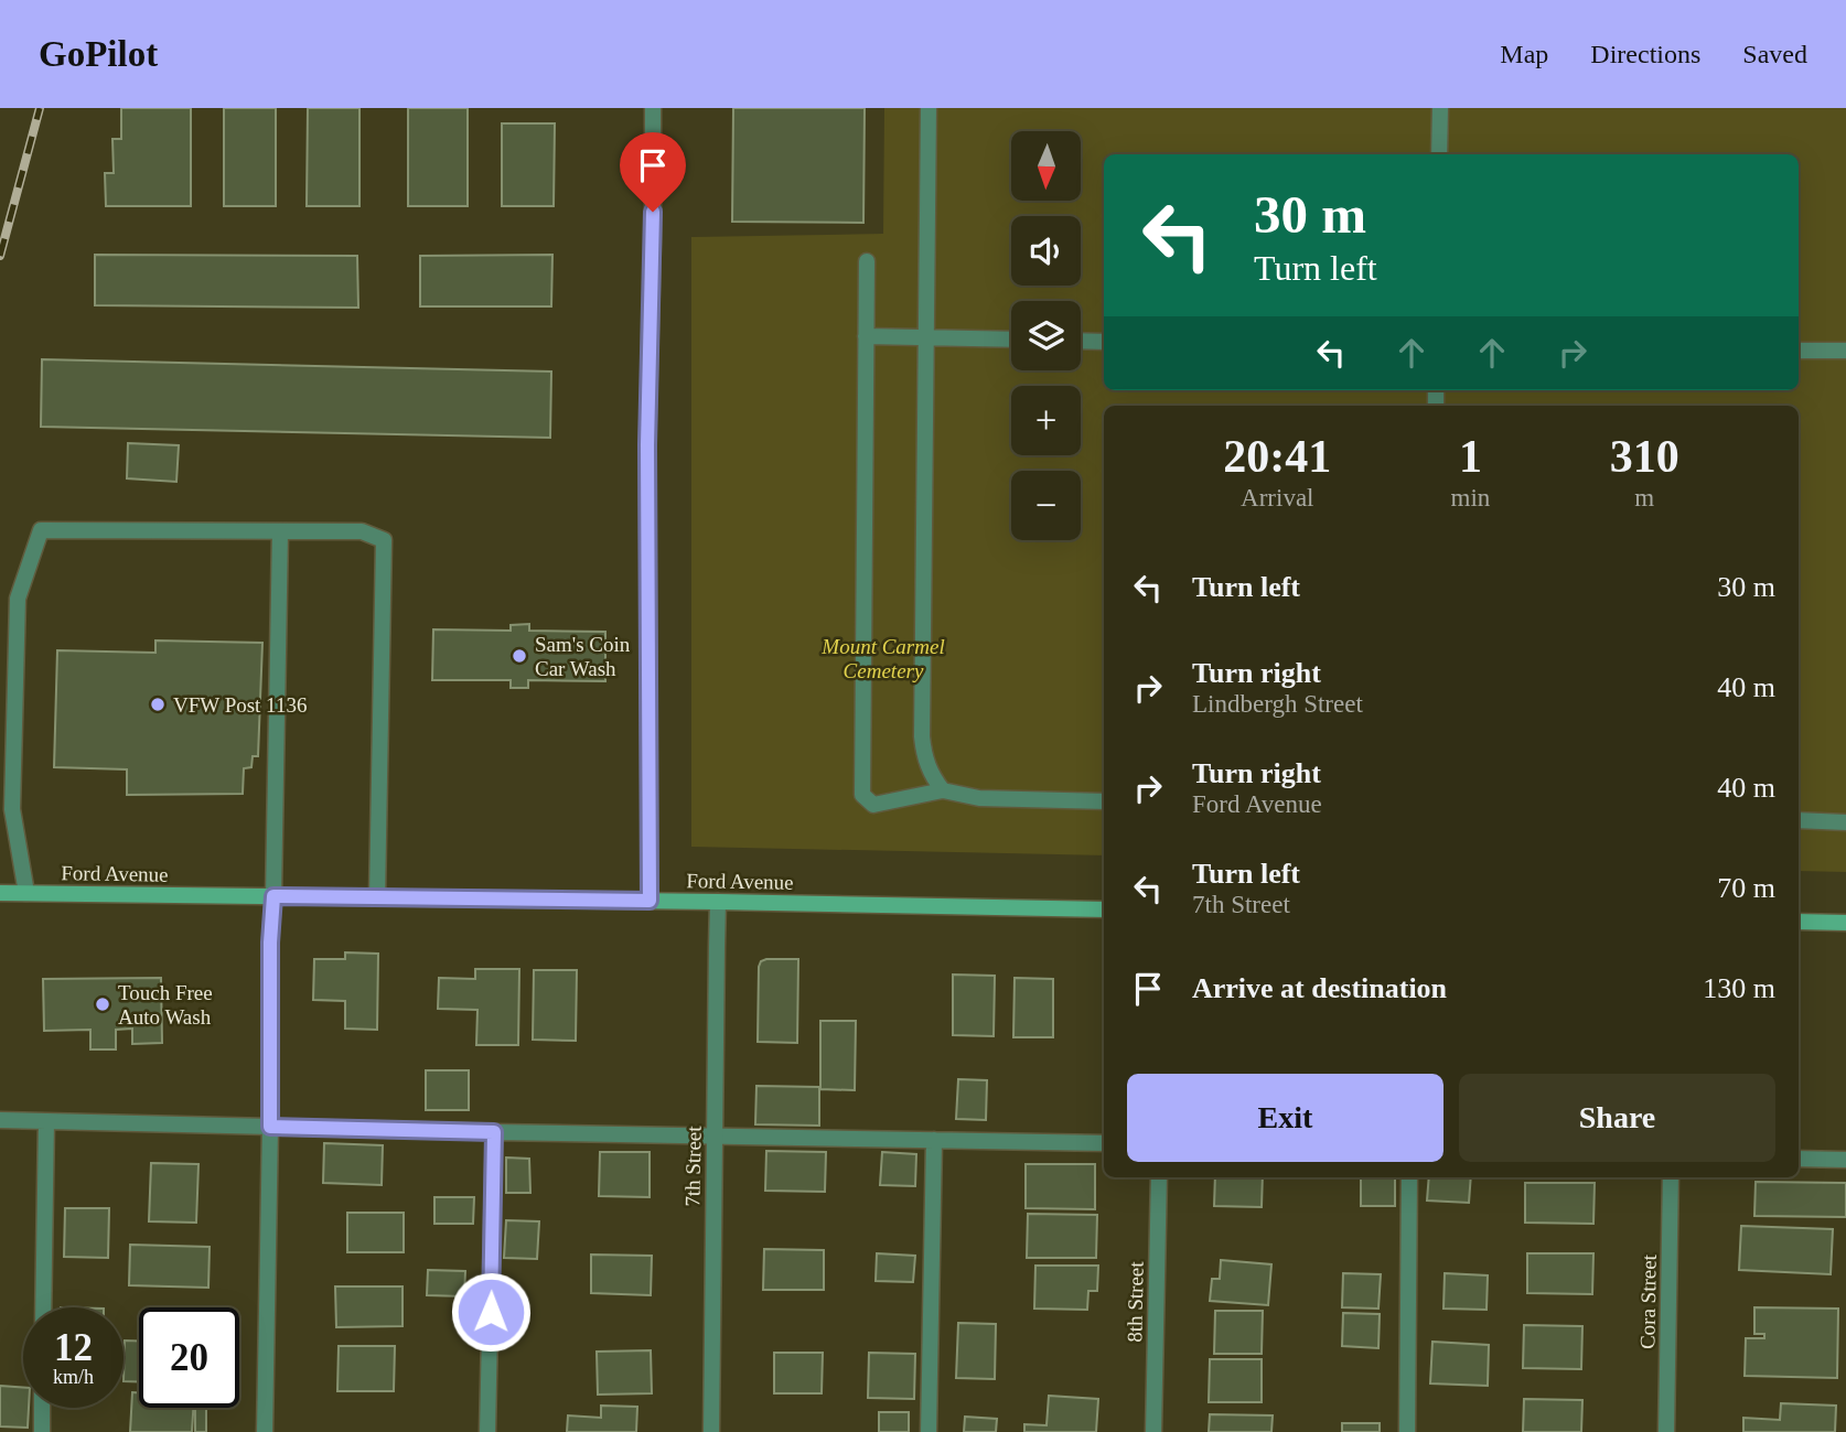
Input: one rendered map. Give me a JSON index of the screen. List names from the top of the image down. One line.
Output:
{"streets":{"main road":["Ford Avenue"],"street":["7th Street","8th Street","Cora Street"]},"crossings":[["Ford Avenue","7th Street"]],"parks":["Mount Carmel Cemetery"],"places":["Sam's Coin Car Wash","VFW Post 1136","Touch Free Auto Wash"],"north":"bottom","page":{"header":"GoPilot","nav":["Map","Directions","Saved"],"map_buttons":["+","−"],"turn":["30 m","Turn left"],"eta":["20:41","Arrival","1","min","310","m"],"list":[{"name":"Turn left","value":"30 m"},{"name":"Turn right","note":"Lindbergh Street","value":"40 m"},{"name":"Turn right","note":"Ford Avenue","value":"40 m"},{"name":"Turn left","note":"7th Street","value":"70 m"},{"name":"Arrive at destination","value":"130 m"}],"buttons":["Exit","Share"],"speed":"12 km/h","limit":"20"}}
